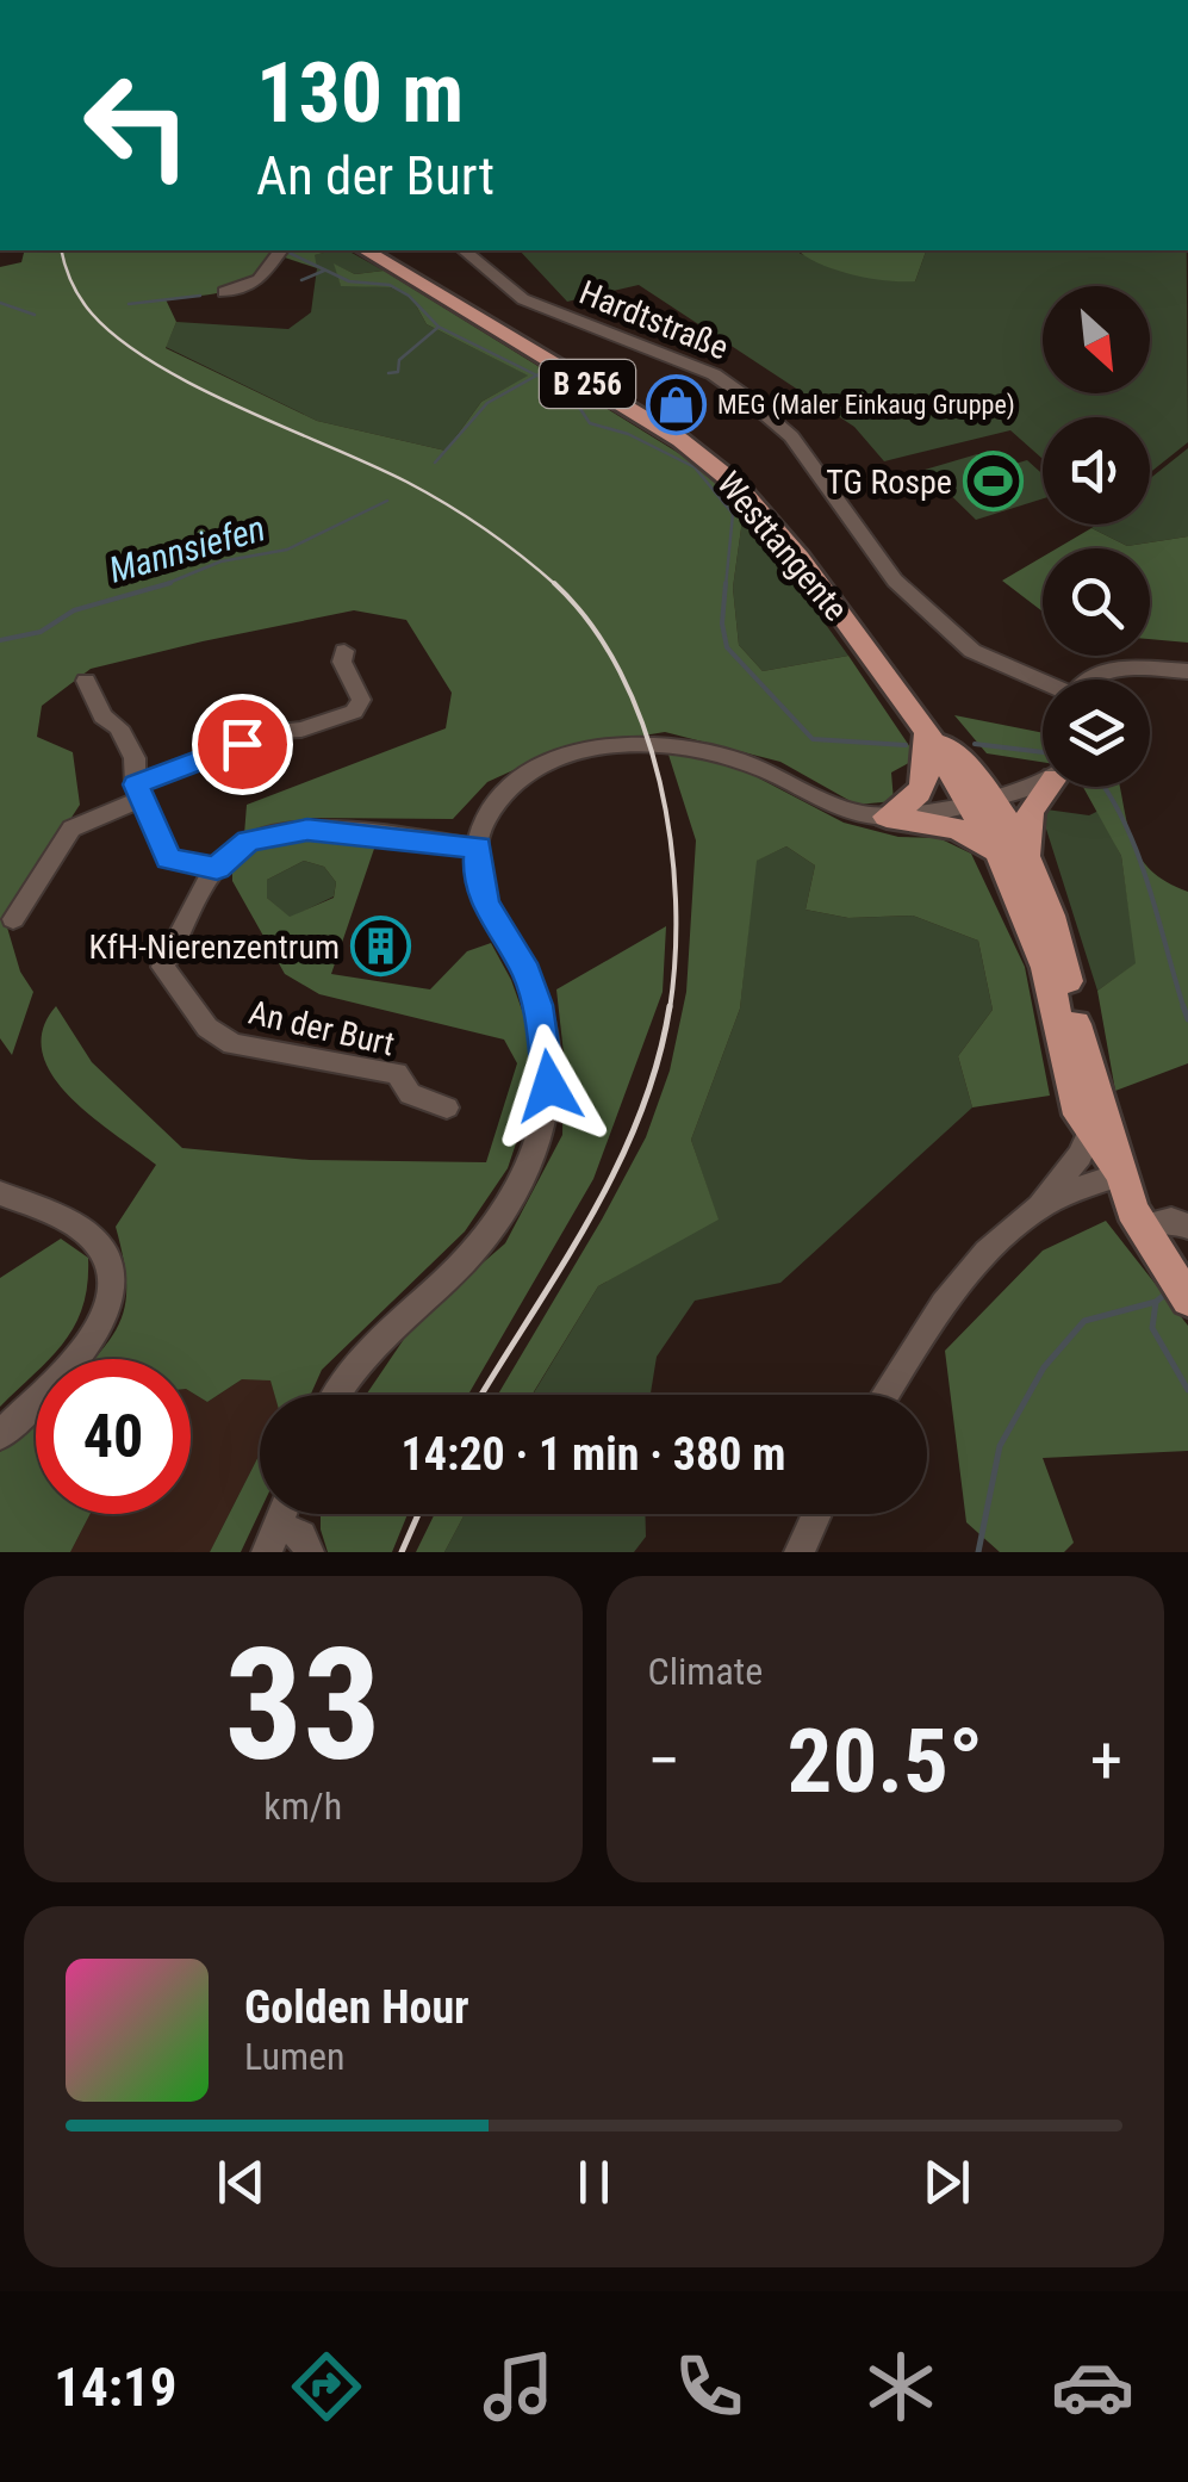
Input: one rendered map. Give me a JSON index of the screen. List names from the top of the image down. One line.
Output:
{"streets":{"main road":["B 256","Westtangente"],"street":["Hardtstraße","An der Burt"]},"crossings":[["B 256","Westtangente"]],"water":["Mannsiefen"],"places":{"shop":["MEG (Maler Einkaug Gruppe)"],"sports":["TG Rospe"],"building":["KfH-Nierenzentrum"]},"north":"bottom right","page":{"turn":["130 m","An der Burt"],"limit":"40","trip":"14:20 · 1 min · 380 m","tile":[["33","km/h"],"Climate"],"heat":["−","20.5°","+"],"song":["Golden Hour","Lumen"],"tabs":"14:19"}}
